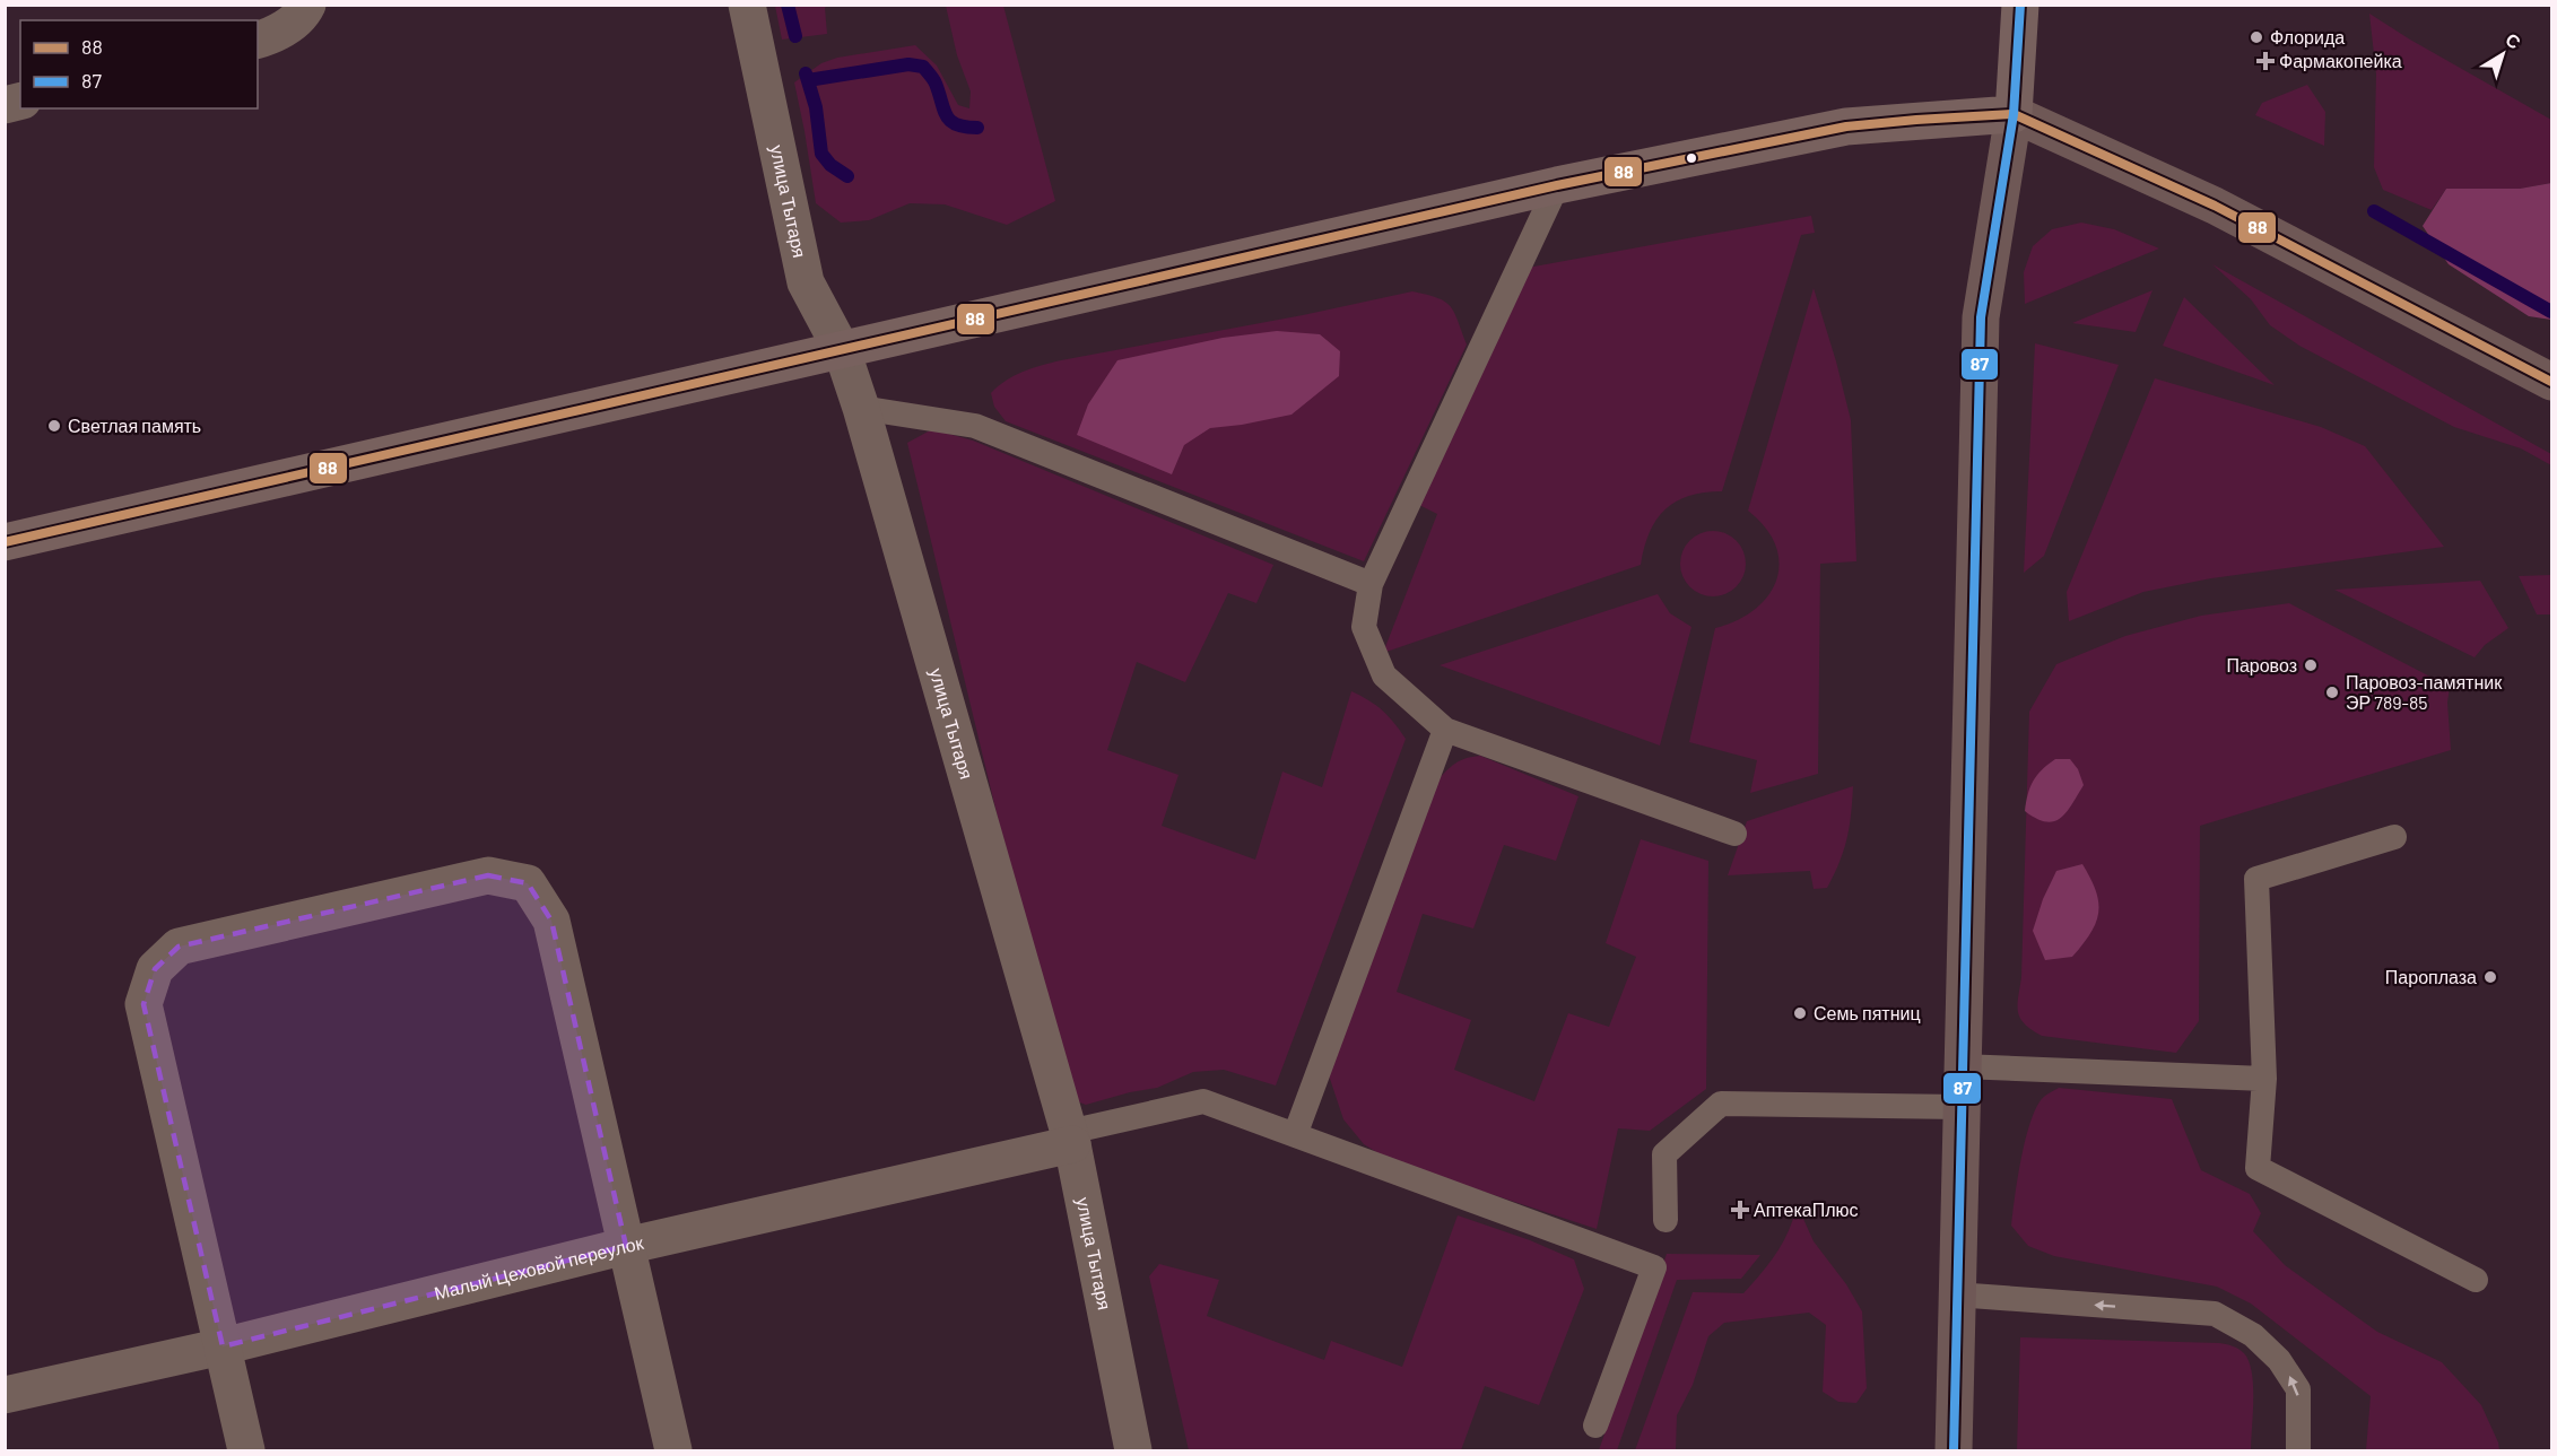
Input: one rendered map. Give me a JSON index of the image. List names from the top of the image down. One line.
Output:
{"streets":{"street":["улица Тытаря","Малый Цеховой переулок"]},"crossings":[["улица Тытаря","Малый Цеховой переулок"]],"places":{"other":["Флорида","Светлая память","Паровоз","Паровоз-памятник ЭР 789-85","Пароплаза","Семь пятниц"],"health":["Фармакопейка","АптекаПлюс"]},"lines":["transit line 87","transit line 88"],"legend":["88","87"],"north":"top right"}
